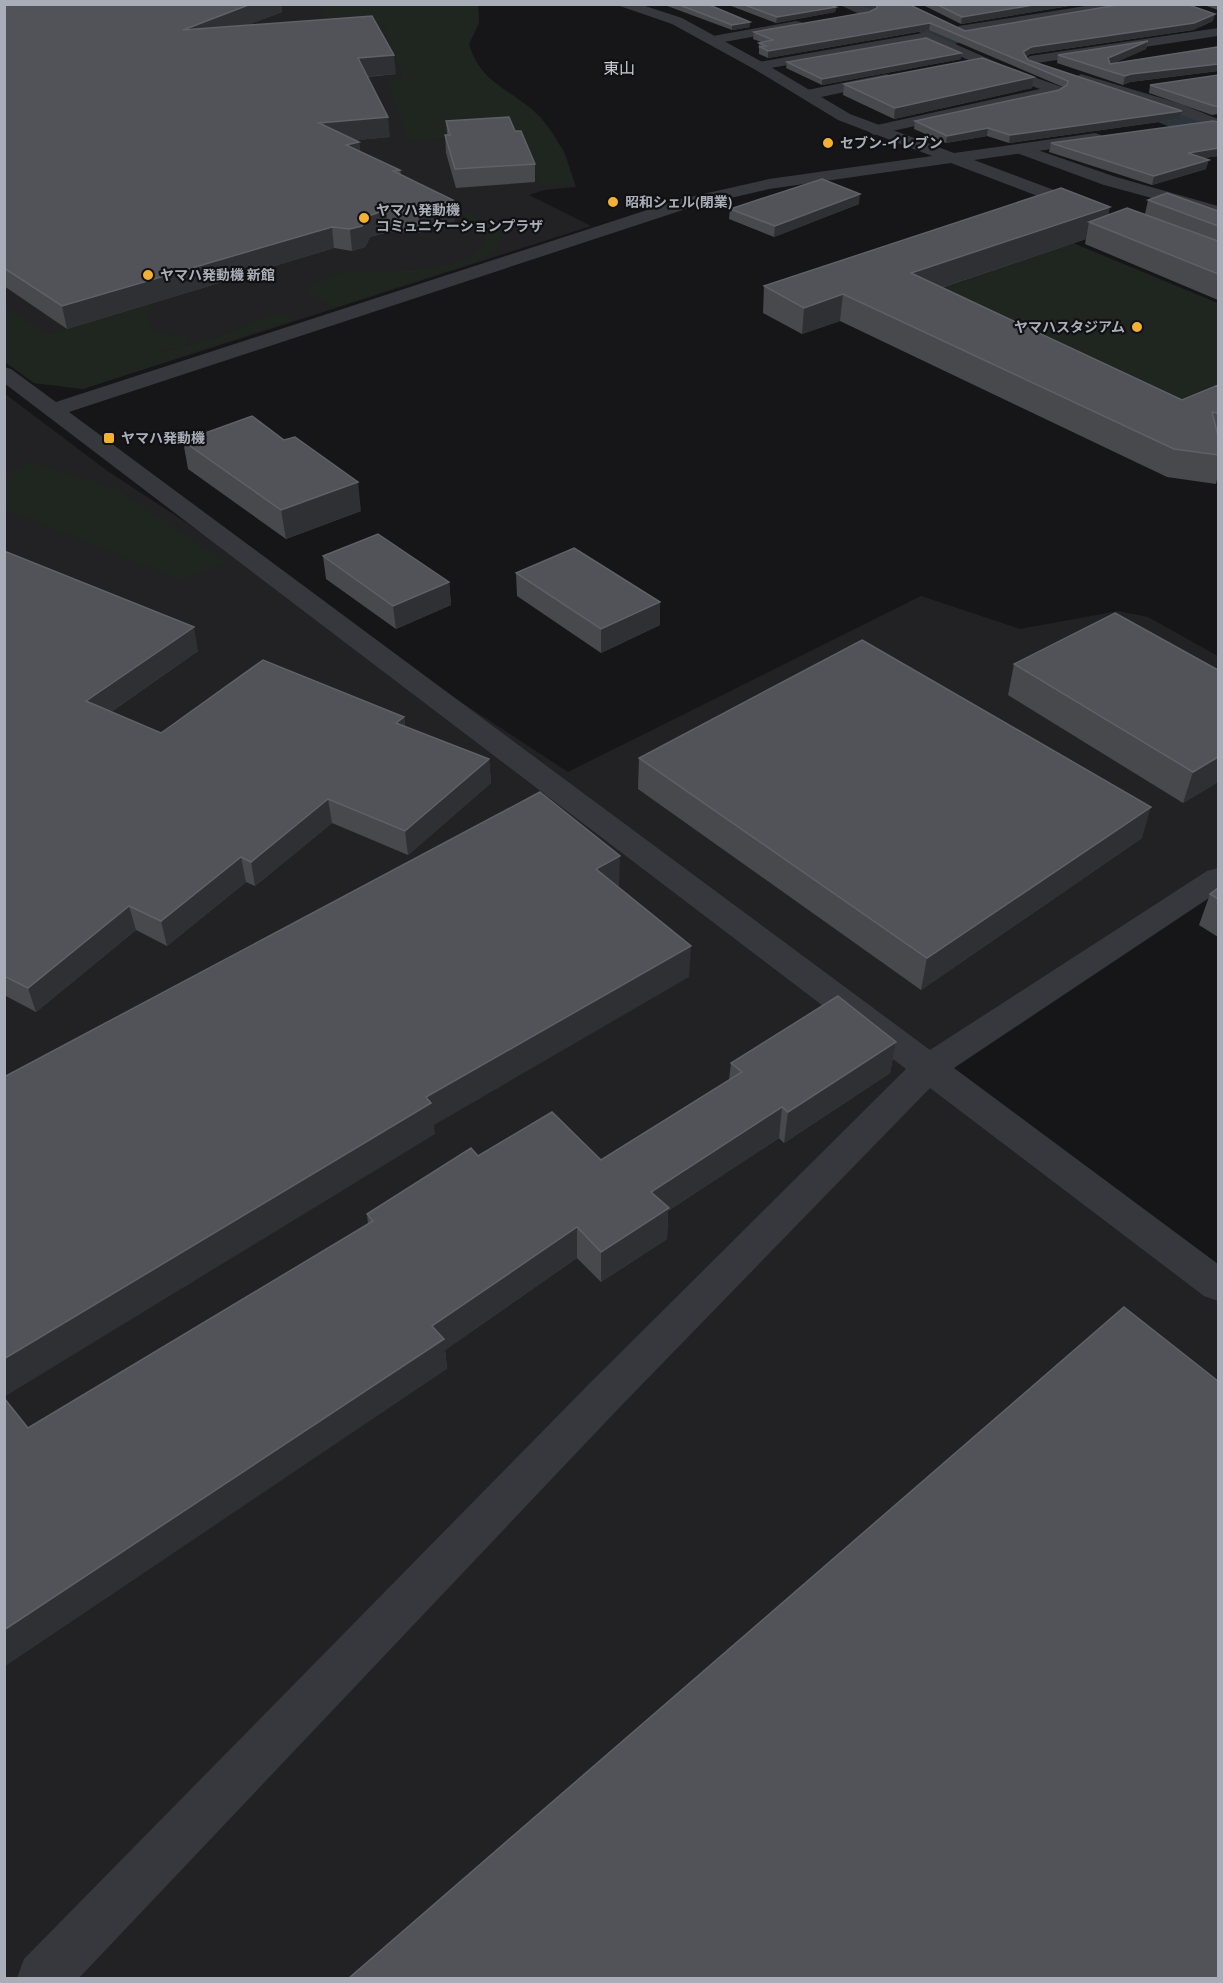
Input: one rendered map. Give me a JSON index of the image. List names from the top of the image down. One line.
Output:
{"districts":["東山"],"places":{"other":["セブン-イレブン","昭和シェル(閉業)","ヤマハ発動機 コミュニケーションプラザ","ヤマハ発動機 新館","ヤマハスタジアム"],"transit":["ヤマハ発動機"]}}
